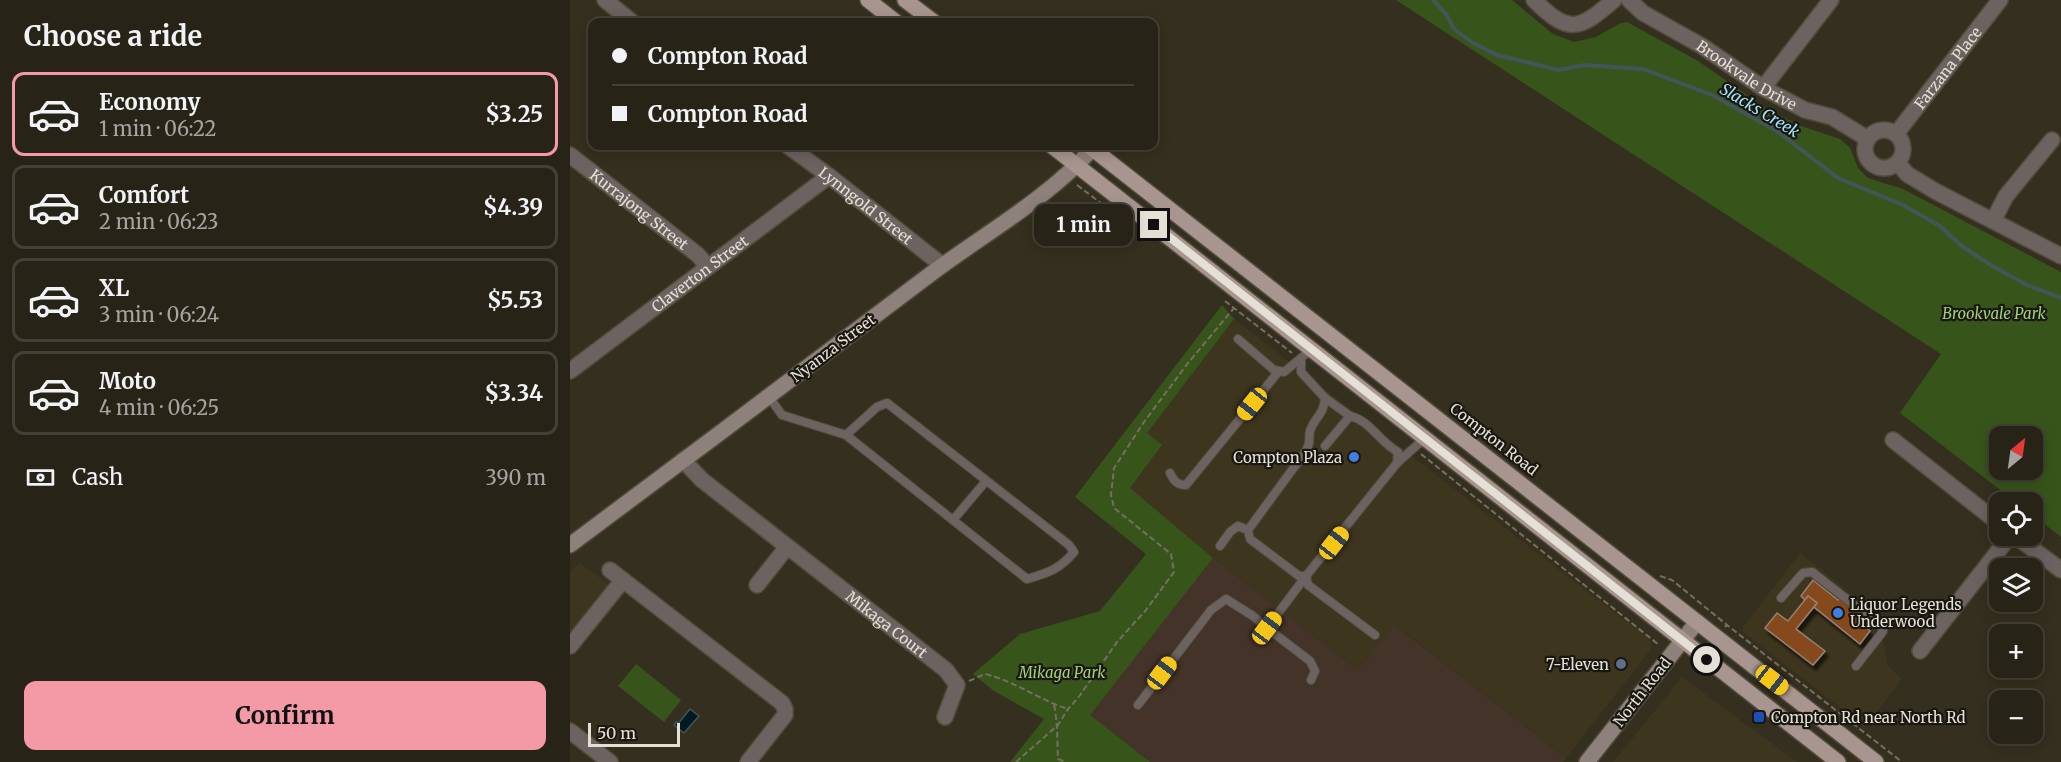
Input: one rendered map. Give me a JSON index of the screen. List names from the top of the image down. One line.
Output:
{"streets":{"main road":["Compton Road"],"street":["Farzana Place","Brookvale Drive","Lynngold Street","Kurrajong Street","Claverton Street","Nyanza Street","Mikaga Court","North Road"]},"crossings":[["Farzana Place","Brookvale Drive"],["Lynngold Street","Claverton Street"],["Lynngold Street","Nyanza Street"],["Kurrajong Street","Claverton Street"],["Nyanza Street","Mikaga Court"],["Compton Road","North Road"]],"water":["Slacks Creek"],"parks":["Brookvale Park","Mikaga Park"],"places":{"other":["Compton Plaza","Liquor Legends Underwood","7-Eleven"],"transit":["Compton Rd near North Rd"]},"scale_bar":"50 m","north":"top right","page":{"heading":"Choose a ride","banner":["Compton Road","Compton Road"],"list":[{"name":"Economy","note":"1 min · 06:22","value":"$3.25"},{"name":"Comfort","note":"2 min · 06:23","value":"$4.39"},{"name":"XL","note":"3 min · 06:24","value":"$5.53"},{"name":"Moto","note":"4 min · 06:25","value":"$3.34"}],"bubble":"1 min","map_buttons":["+","−"],"pay":["Cash","390 m"],"buttons":"Confirm","scale":"50 m"}}
